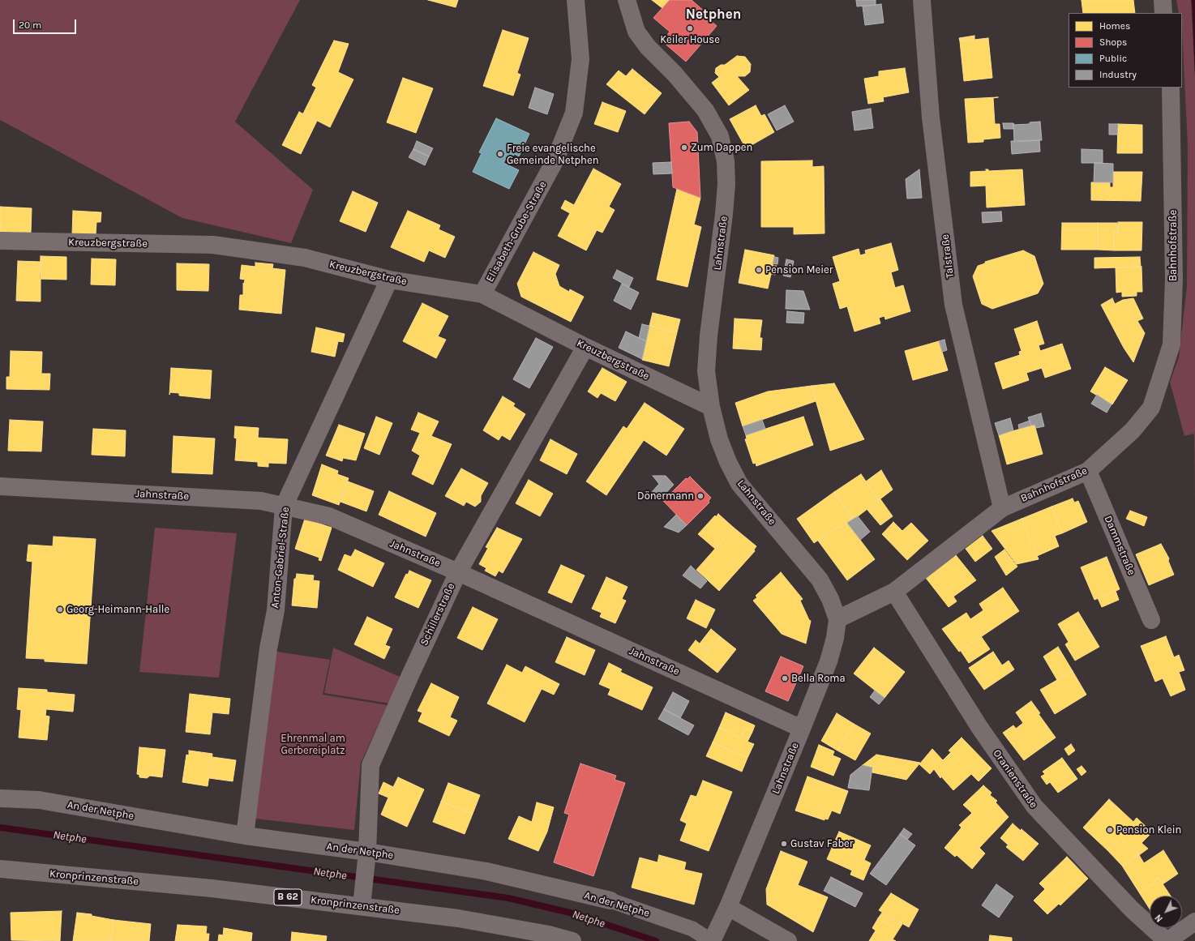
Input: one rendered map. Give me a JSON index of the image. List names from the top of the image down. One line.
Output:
{"streets":{"main road":["Kronprinzenstraße","B 62"],"street":["Elisabeth-Grube-Straße","Kreuzbergstraße","Lahnstraße","Bahnhofstraße","Talstraße","Jahnstraße","Dammstraße","Anton-Gabriel-Straße","Schillerstraße","Oranienstraße","An der Netphe"]},"crossings":[["Elisabeth-Grube-Straße","Kreuzbergstraße"],["Kreuzbergstraße","Lahnstraße"],["Kreuzbergstraße","Anton-Gabriel-Straße"],["Kreuzbergstraße","Schillerstraße"],["Lahnstraße","Bahnhofstraße"],["Lahnstraße","Jahnstraße"],["Lahnstraße","An der Netphe"],["Bahnhofstraße","Talstraße"],["Bahnhofstraße","Dammstraße"],["Bahnhofstraße","Oranienstraße"],["Jahnstraße","Anton-Gabriel-Straße"],["Jahnstraße","Schillerstraße"],["Anton-Gabriel-Straße","An der Netphe"],["Schillerstraße","An der Netphe"],["Schillerstraße","Kronprinzenstraße"]],"districts":["Netphen"],"water":["Netphe"],"parks":["Ehrenmal am Gerbereiplatz"],"places":["Keiler House","Zum Dappen","Freie evangelische Gemeinde Netphen","Pension Meier","Dönermann","Georg-Heimann-Halle","Bella Roma","Pension Klein","Gustav Faber"],"legend":["Homes","Shops","Public","Industry"],"scale_bar":"20 m","north":"bottom left"}
